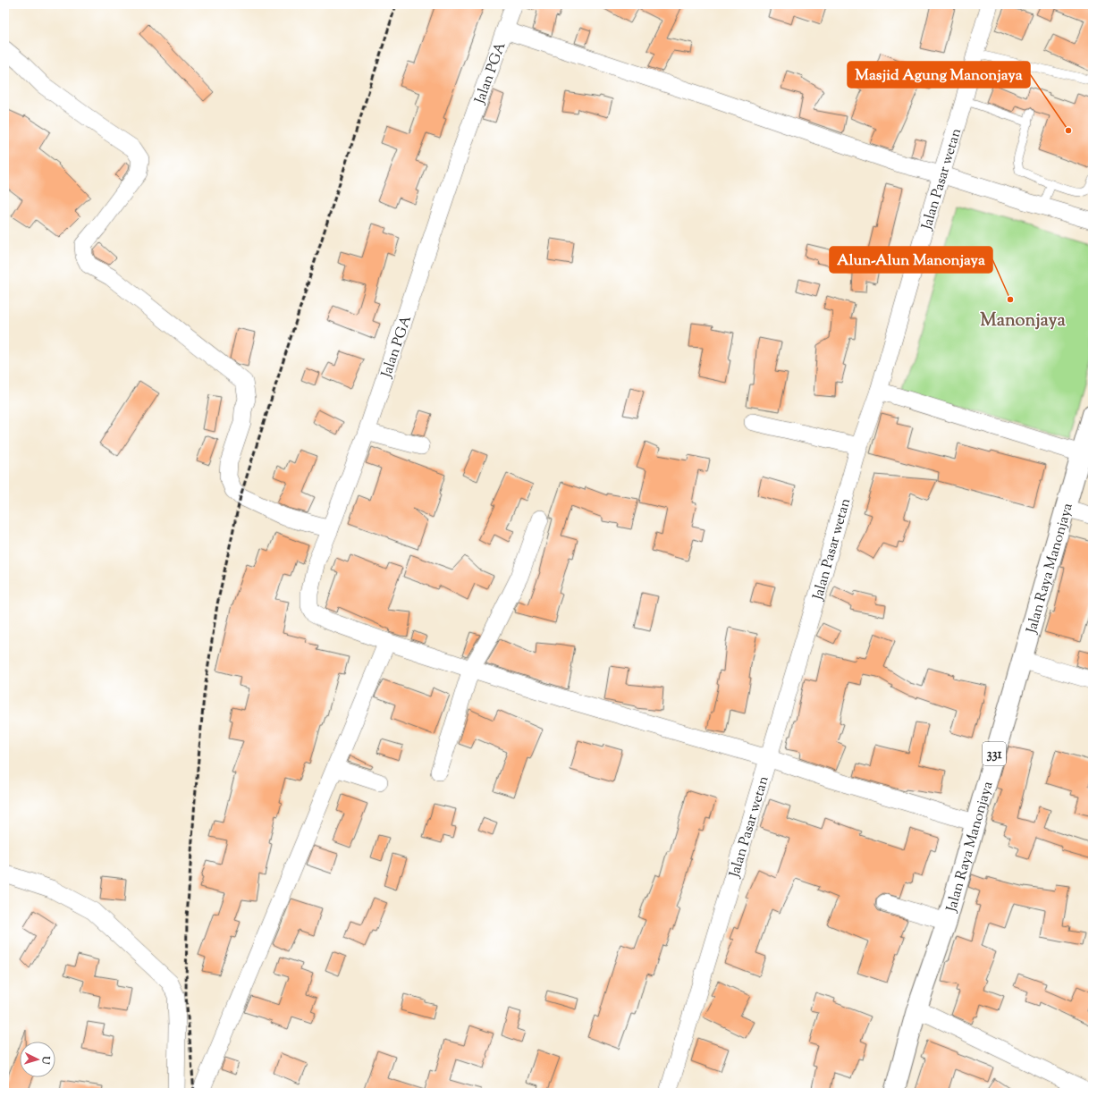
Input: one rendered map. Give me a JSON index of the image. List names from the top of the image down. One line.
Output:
{"streets":{"main road":["Jalan Raya Manonjaya","331"],"street":["Jalan PGA","Jalan Pasar wetan"]},"districts":["Manonjaya"],"places":["Masjid Agung Manonjaya","Alun-Alun Manonjaya"],"north":"right"}
